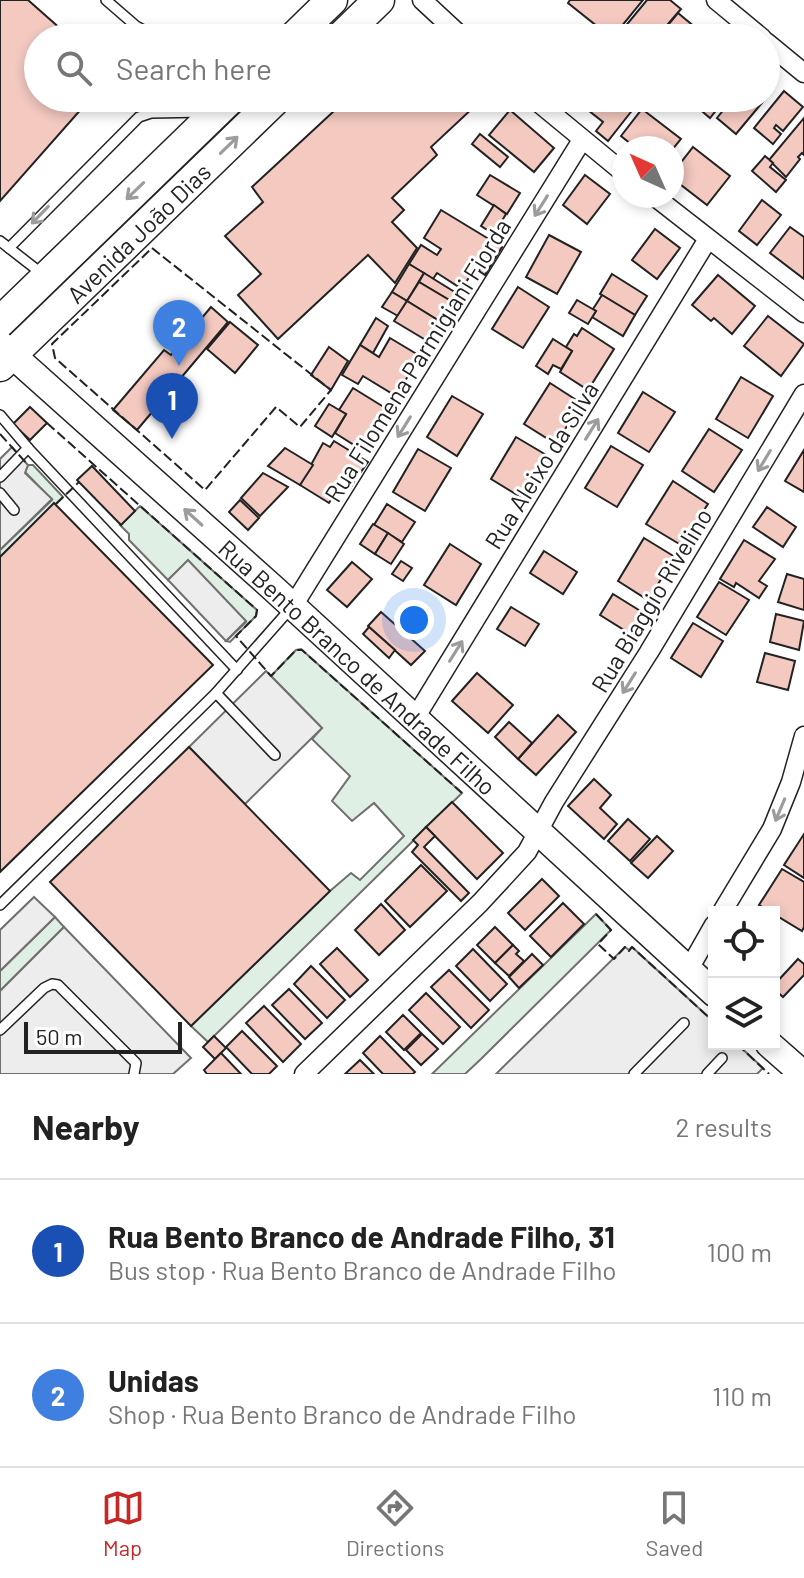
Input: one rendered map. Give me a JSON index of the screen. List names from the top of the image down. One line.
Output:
{"streets":{"main road":["Avenida João Dias"],"street":["Rua Filomena Parmigiani Fiorda","Rua Aleixo da Silva","Rua Biaggio Rivelino","Rua Bento Branco de Andrade Filho"]},"crossings":[["Avenida João Dias","Rua Bento Branco de Andrade Filho"],["Rua Filomena Parmigiani Fiorda","Rua Bento Branco de Andrade Filho"],["Rua Aleixo da Silva","Rua Bento Branco de Andrade Filho"],["Rua Biaggio Rivelino","Rua Bento Branco de Andrade Filho"]],"one_way":["Rua Filomena Parmigiani Fiorda","Rua Aleixo da Silva","Rua Biaggio Rivelino","Rua Bento Branco de Andrade Filho"],"scale_bar":"50 m","north":"top left","page":{"search":"Search here","pins":["2","1"],"scale":"50 m","heading":["Nearby","2 results"],"list":[{"mark":"1","name":"Rua Bento Branco de Andrade Filho, 31","note":"Bus stop · Rua Bento Branco de Andrade Filho","value":"100 m"},{"mark":"2","name":"Unidas","note":"Shop · Rua Bento Branco de Andrade Filho","value":"110 m"}],"nav":["Map","Directions","Saved"]}}
